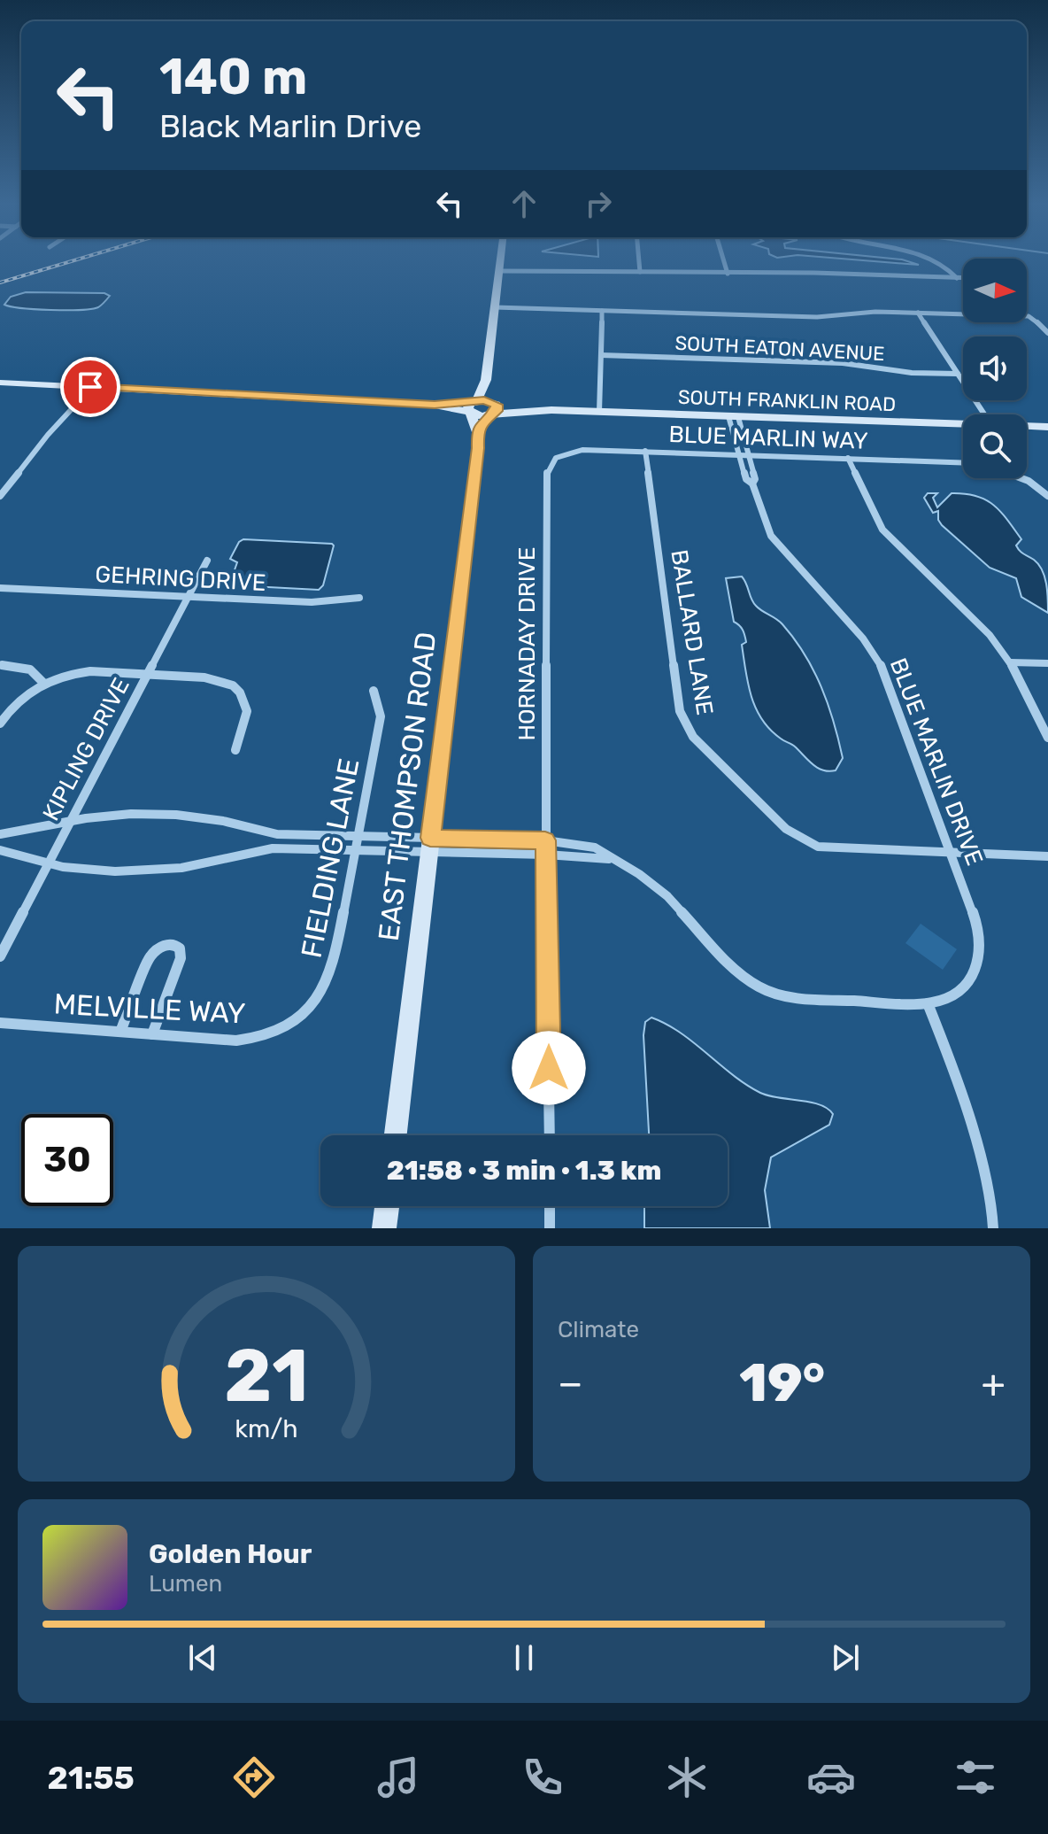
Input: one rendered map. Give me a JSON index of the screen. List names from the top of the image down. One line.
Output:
{"streets":{"main road":["SOUTH FRANKLIN ROAD","EAST THOMPSON ROAD"],"street":["SOUTH EATON AVENUE","BLUE MARLIN WAY","GEHRING DRIVE","BALLARD LANE","HORNADAY DRIVE","KIPLING DRIVE","BLUE MARLIN DRIVE","FIELDING LANE","MELVILLE WAY"]},"crossings":[["SOUTH FRANKLIN ROAD","BLUE MARLIN DRIVE"],["BLUE MARLIN WAY","BALLARD LANE"],["BLUE MARLIN WAY","HORNADAY DRIVE"],["BLUE MARLIN WAY","BLUE MARLIN DRIVE"],["GEHRING DRIVE","KIPLING DRIVE"],["BALLARD LANE","BLUE MARLIN DRIVE"],["FIELDING LANE","MELVILLE WAY"]],"north":"right","page":{"turn":["140 m","Black Marlin Drive"],"limit":"30","trip":"21:58 · 3 min · 1.3 km","tile":"Climate","heat":["−","19°","+"],"song":["Golden Hour","Lumen"],"tabs":"21:55","gauge":["21","km/h"]}}
